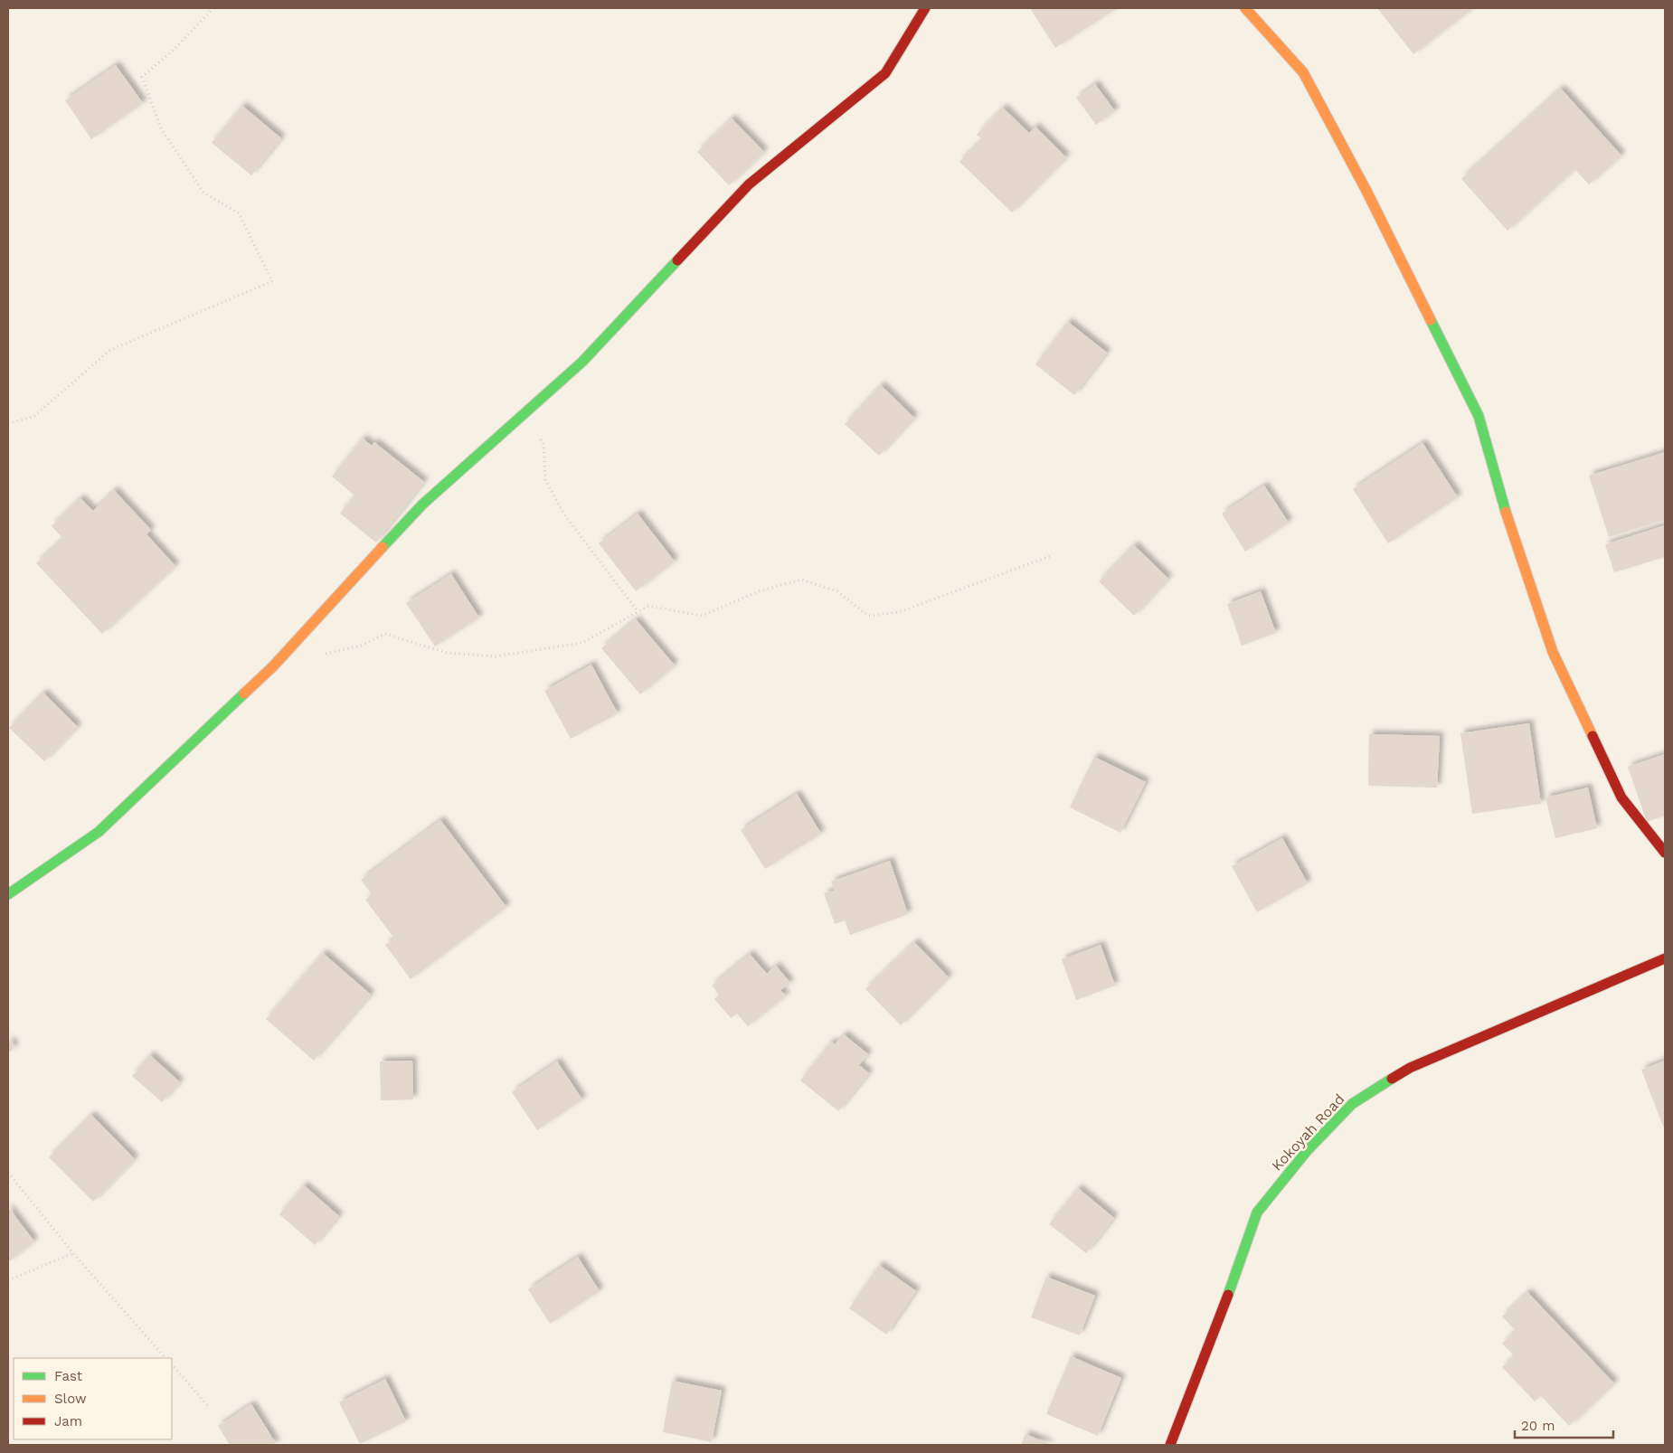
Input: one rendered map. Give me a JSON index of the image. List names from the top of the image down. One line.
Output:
{"streets":{"street":["Kokoyah Road"]},"legend":["Fast","Slow","Jam"],"scale_bar":"20 m"}
